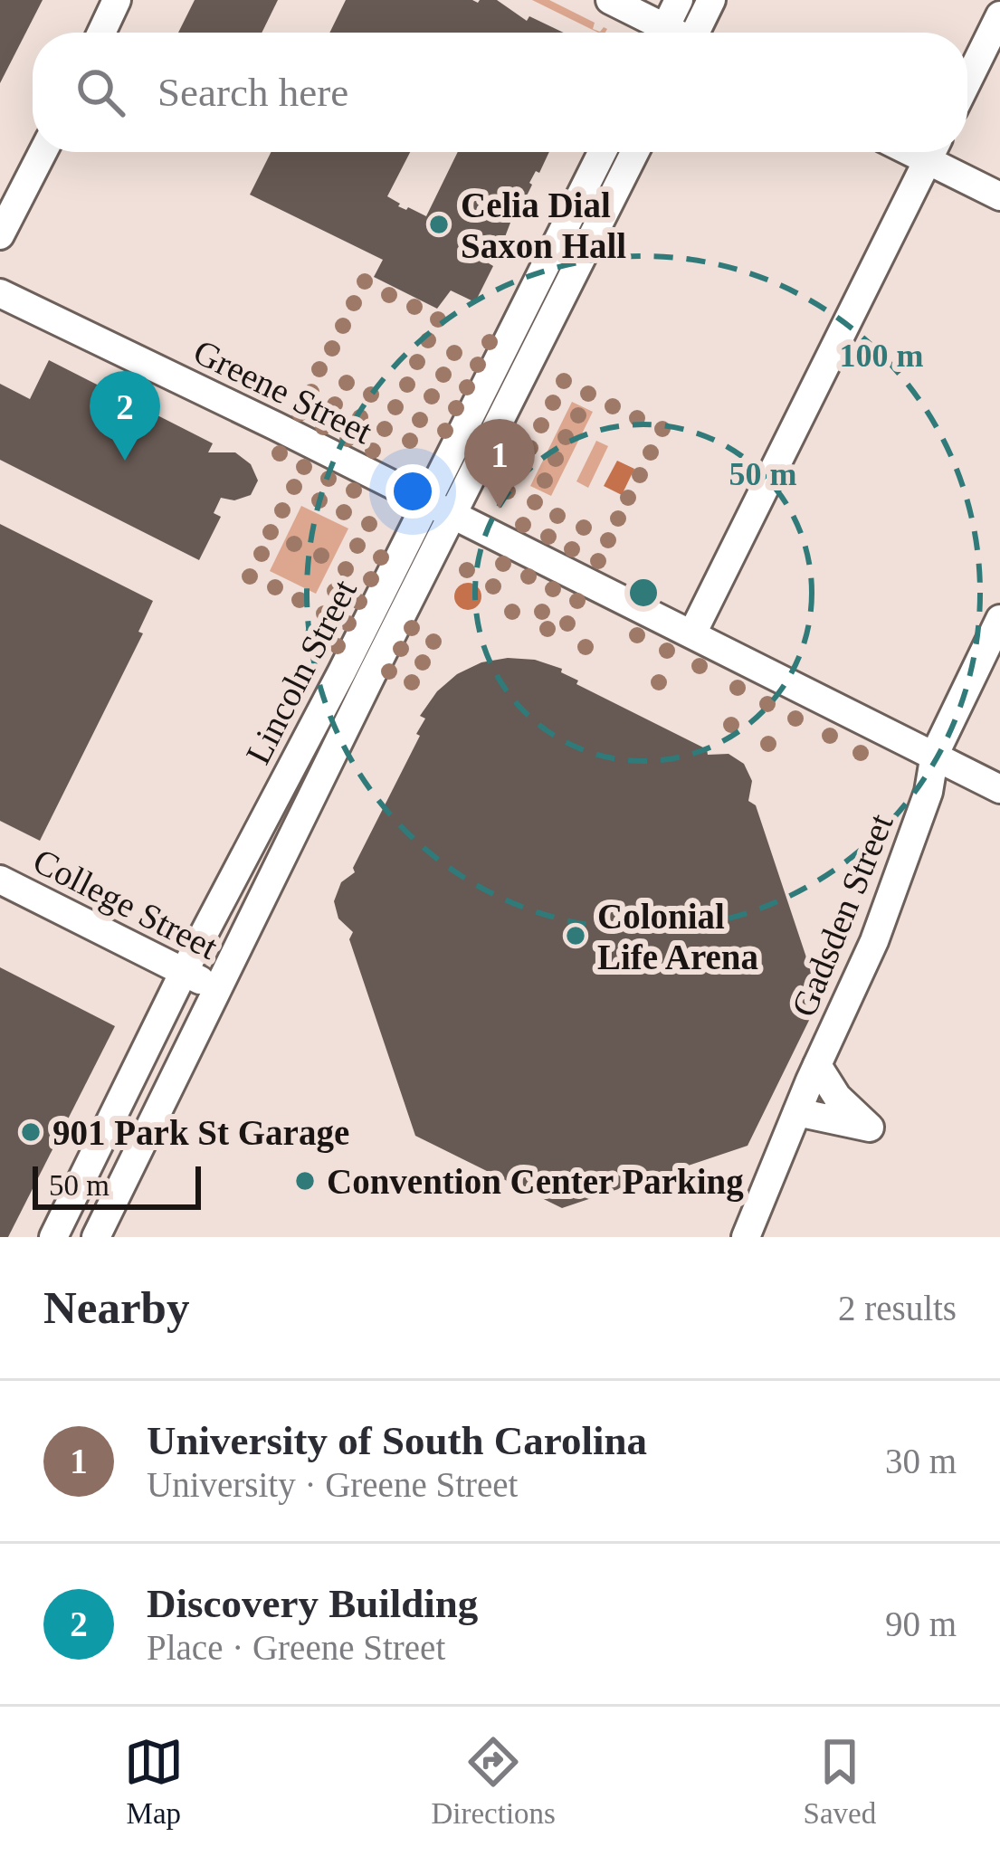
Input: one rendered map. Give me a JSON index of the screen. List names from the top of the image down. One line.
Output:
{"streets":{"street":["Greene Street","Lincoln Street","College Street","Gadsden Street"]},"crossings":[["Greene Street","Lincoln Street"],["Greene Street","Gadsden Street"],["Lincoln Street","College Street"]],"places":["Celia Dial Saxon Hall","Colonial Life Arena","901 Park St Garage","Convention Center Parking"],"scale_bar":"50 m","page":{"search":"Search here","pins":["2","1"],"scale":"50 m","heading":["Nearby","2 results"],"list":[{"mark":"1","name":"University of South Carolina","note":"University · Greene Street","value":"30 m"},{"mark":"2","name":"Discovery Building","note":"Place · Greene Street","value":"90 m"}],"nav":["Map","Directions","Saved"]},"rings":["100 m","50 m"]}
